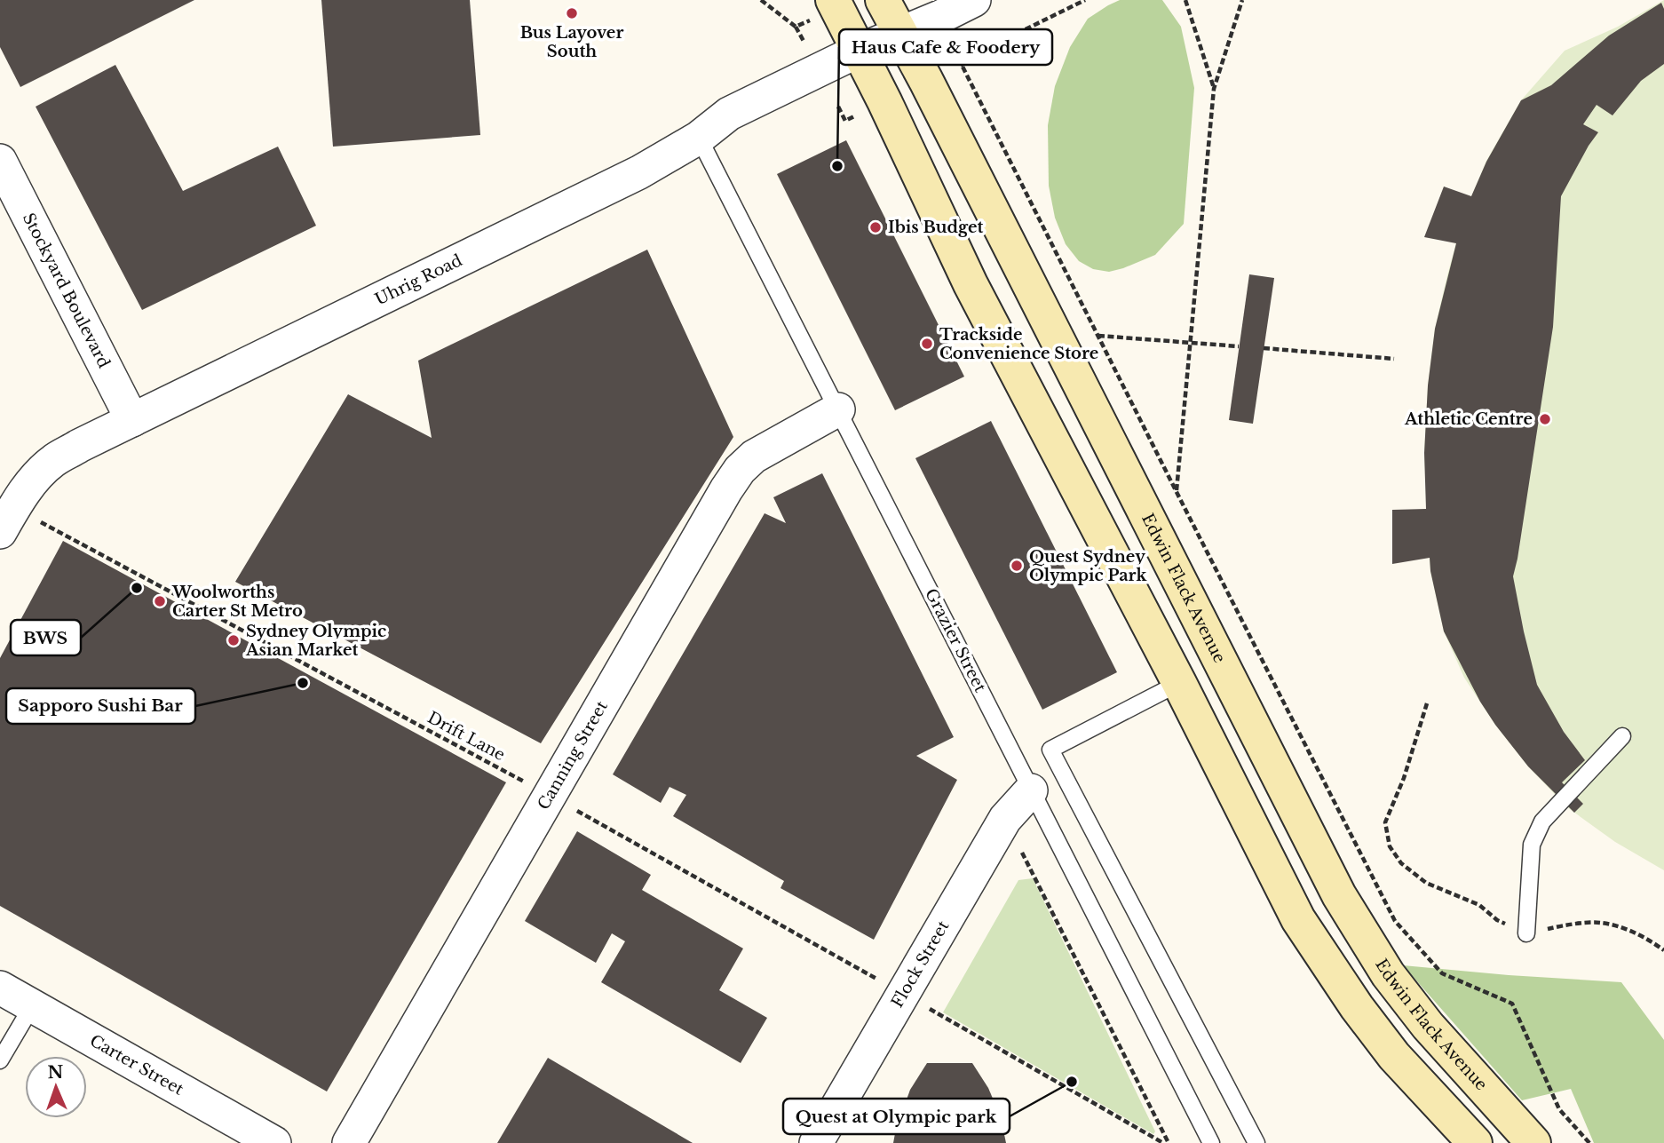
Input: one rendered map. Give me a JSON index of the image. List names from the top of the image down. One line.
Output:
{"streets":{"street":["Uhrig Road","Stockyard Boulevard","Edwin Flack Avenue","Canning Street","Flock Street","Carter Street"],"lane":["Grazier Street"],"path":["Drift Lane"]},"crossings":[["Uhrig Road","Stockyard Boulevard"],["Uhrig Road","Edwin Flack Avenue"],["Uhrig Road","Grazier Street"],["Uhrig Road","Drift Lane"],["Grazier Street","Canning Street"],["Grazier Street","Flock Street"],["Drift Lane","Canning Street"],["Drift Lane","Flock Street"]],"places":["Bus Layover South","Haus Cafe & Foodery","Ibis Budget","Trackside Convenience Store","Athletic Centre","Quest Sydney Olympic Park","BWS","Woolworths Carter St Metro","Sydney Olympic Asian Market","Sapporo Sushi Bar","Quest at Olympic park"],"north":"top"}
